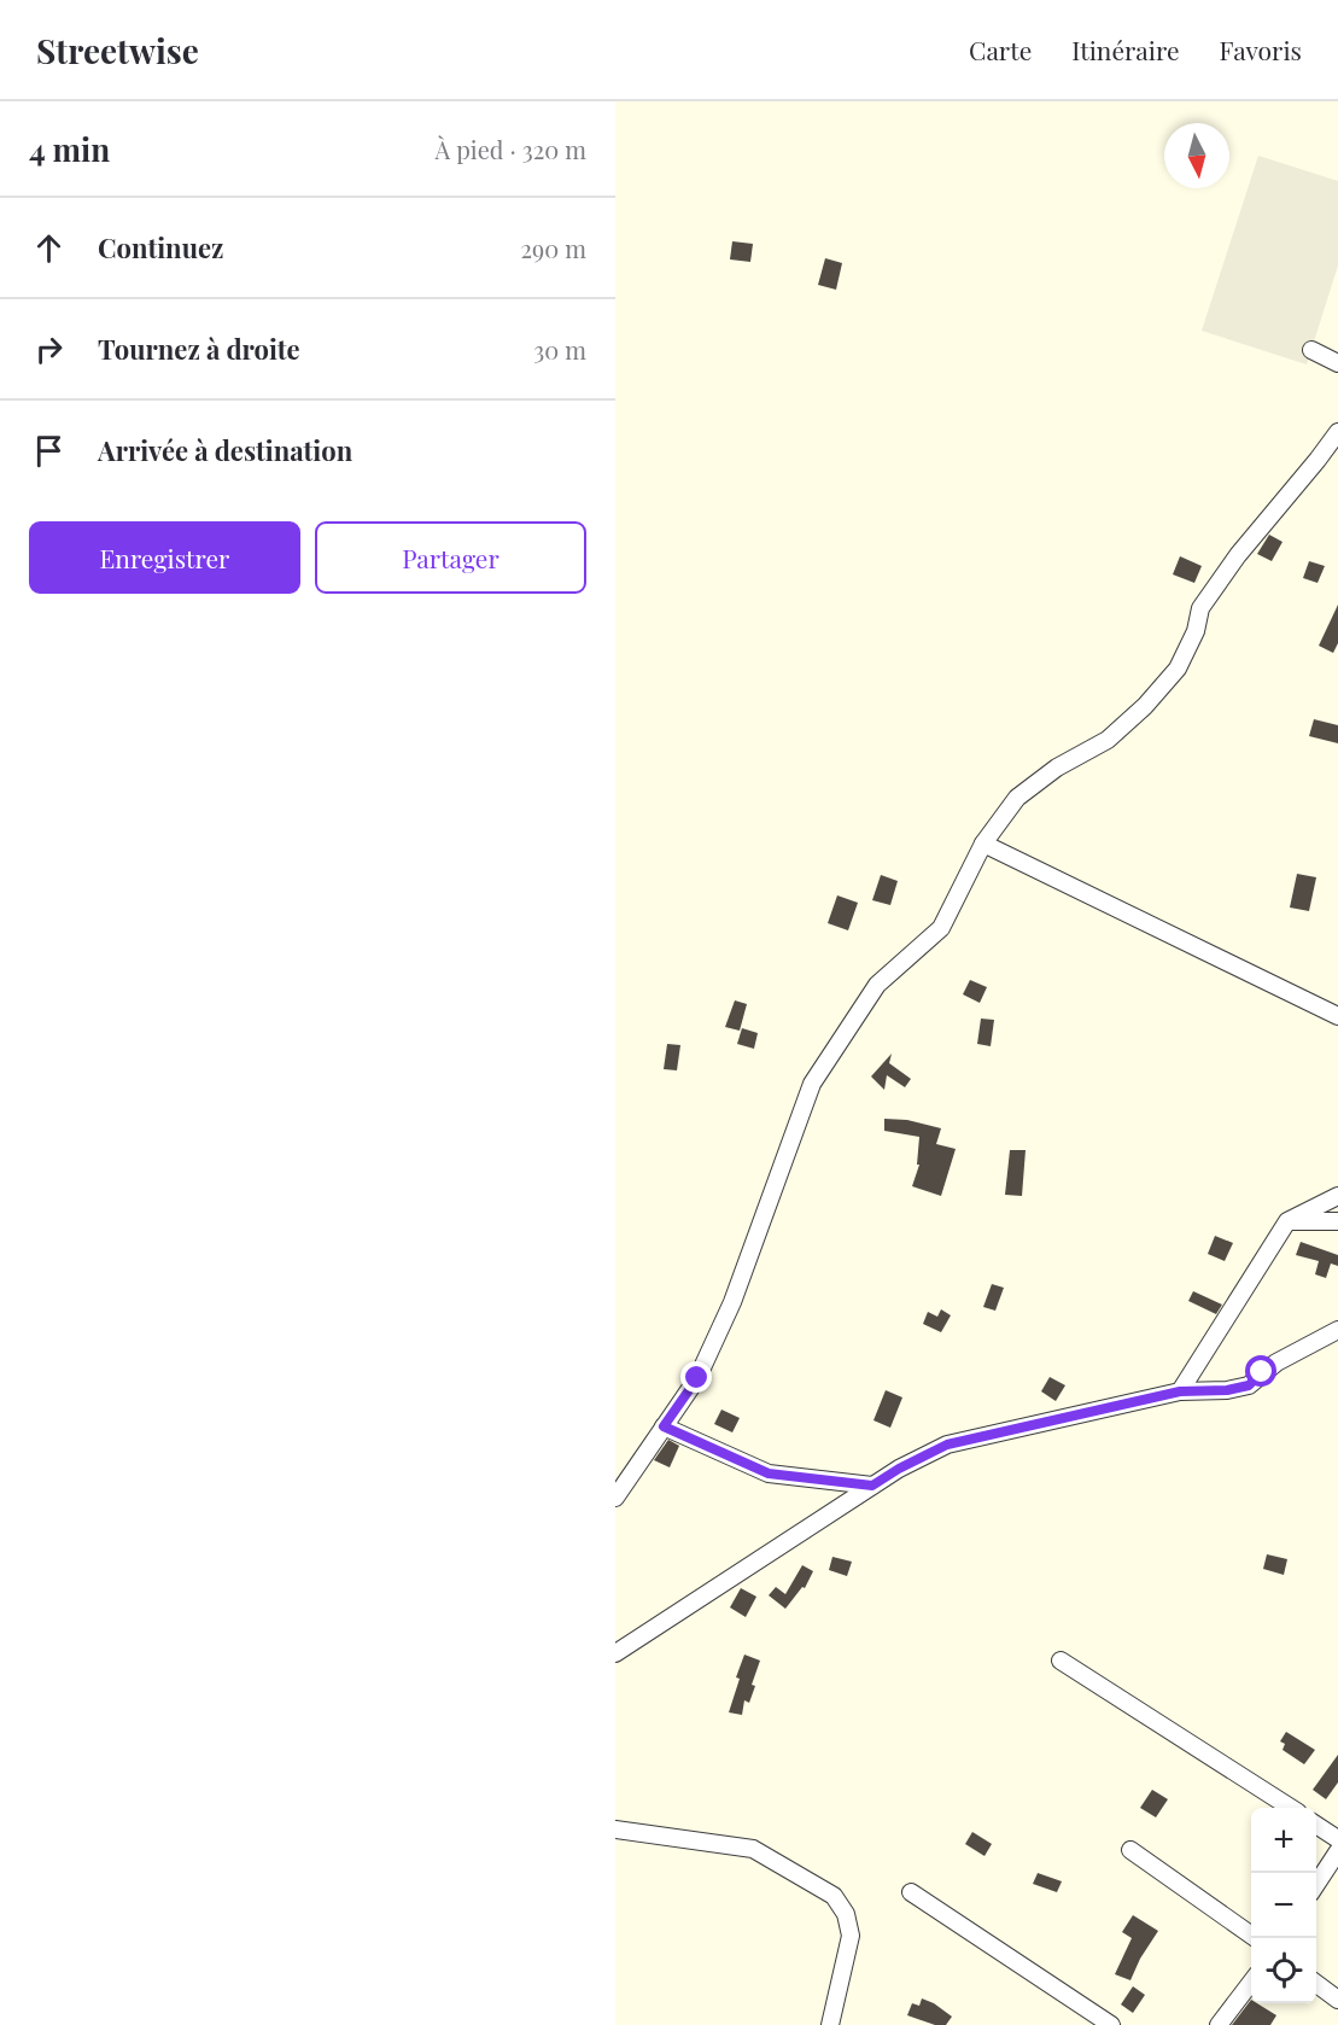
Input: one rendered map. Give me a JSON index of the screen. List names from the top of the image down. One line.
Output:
{"north":"bottom","page":{"header":"Streetwise","nav":["Carte","Itinéraire","Favoris"],"heading":["4 min","À pied · 320 m"],"list":[["Continuez","290 m"],["Tournez à droite","30 m"],"Arrivée à destination"],"buttons":["Enregistrer","Partager"],"map_buttons":["+","−"]}}
